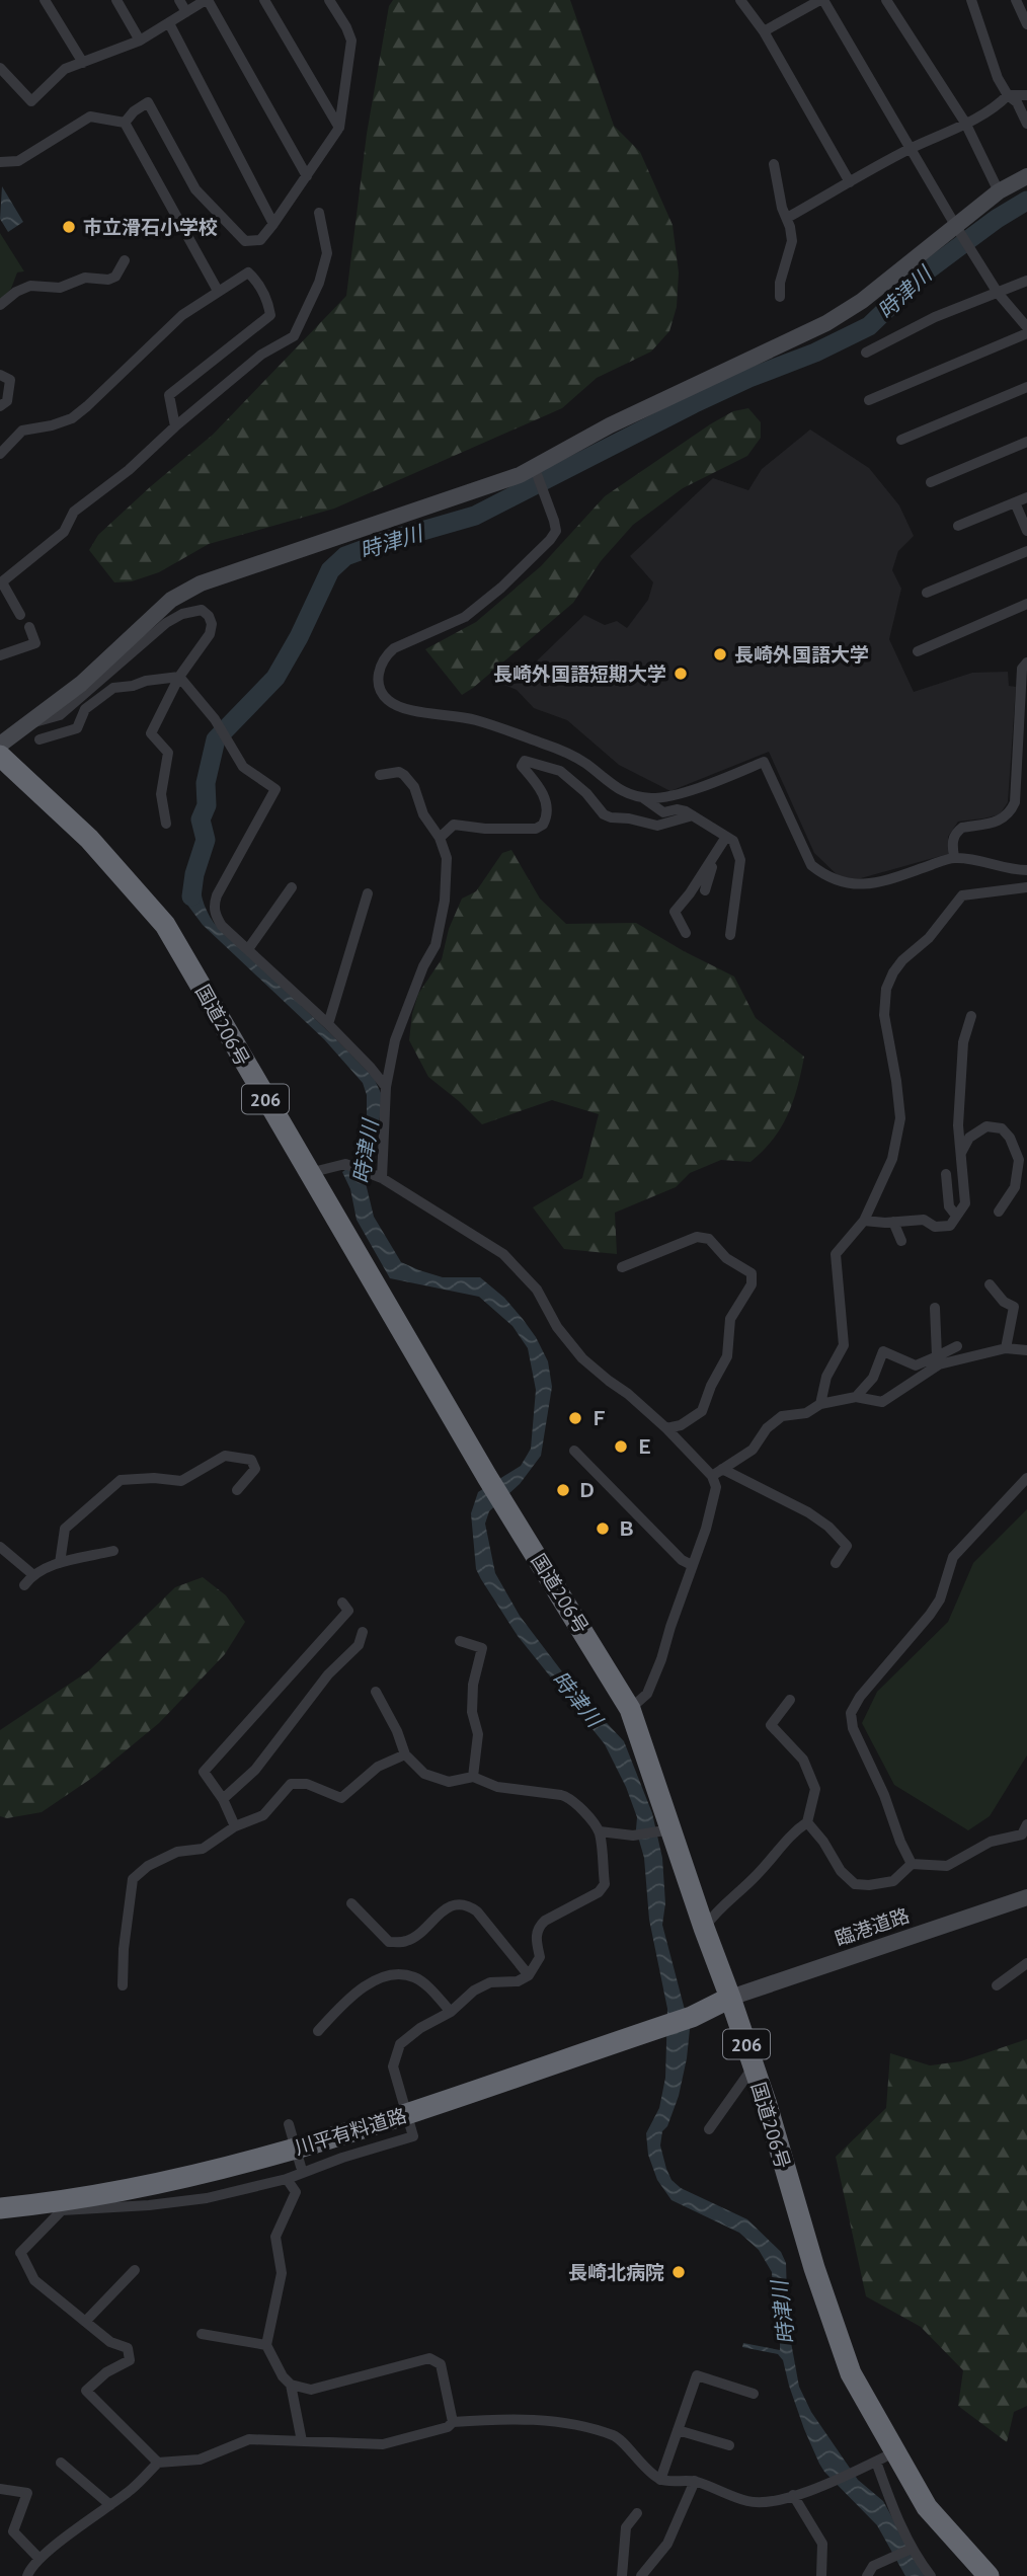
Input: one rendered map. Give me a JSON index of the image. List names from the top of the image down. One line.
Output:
{"streets":{"highway":["国道206号","206","川平有料道路"],"street":["臨港道路"]},"crossings":[["国道206号","臨港道路"],["国道206号","川平有料道路"],["臨港道路","川平有料道路"]],"water":["時津川"],"places":["市立滑石小学校","長崎外国語大学","長崎外国語短期大学","Ｆ","Ｅ","Ｄ","Ｂ","長崎北病院"]}
